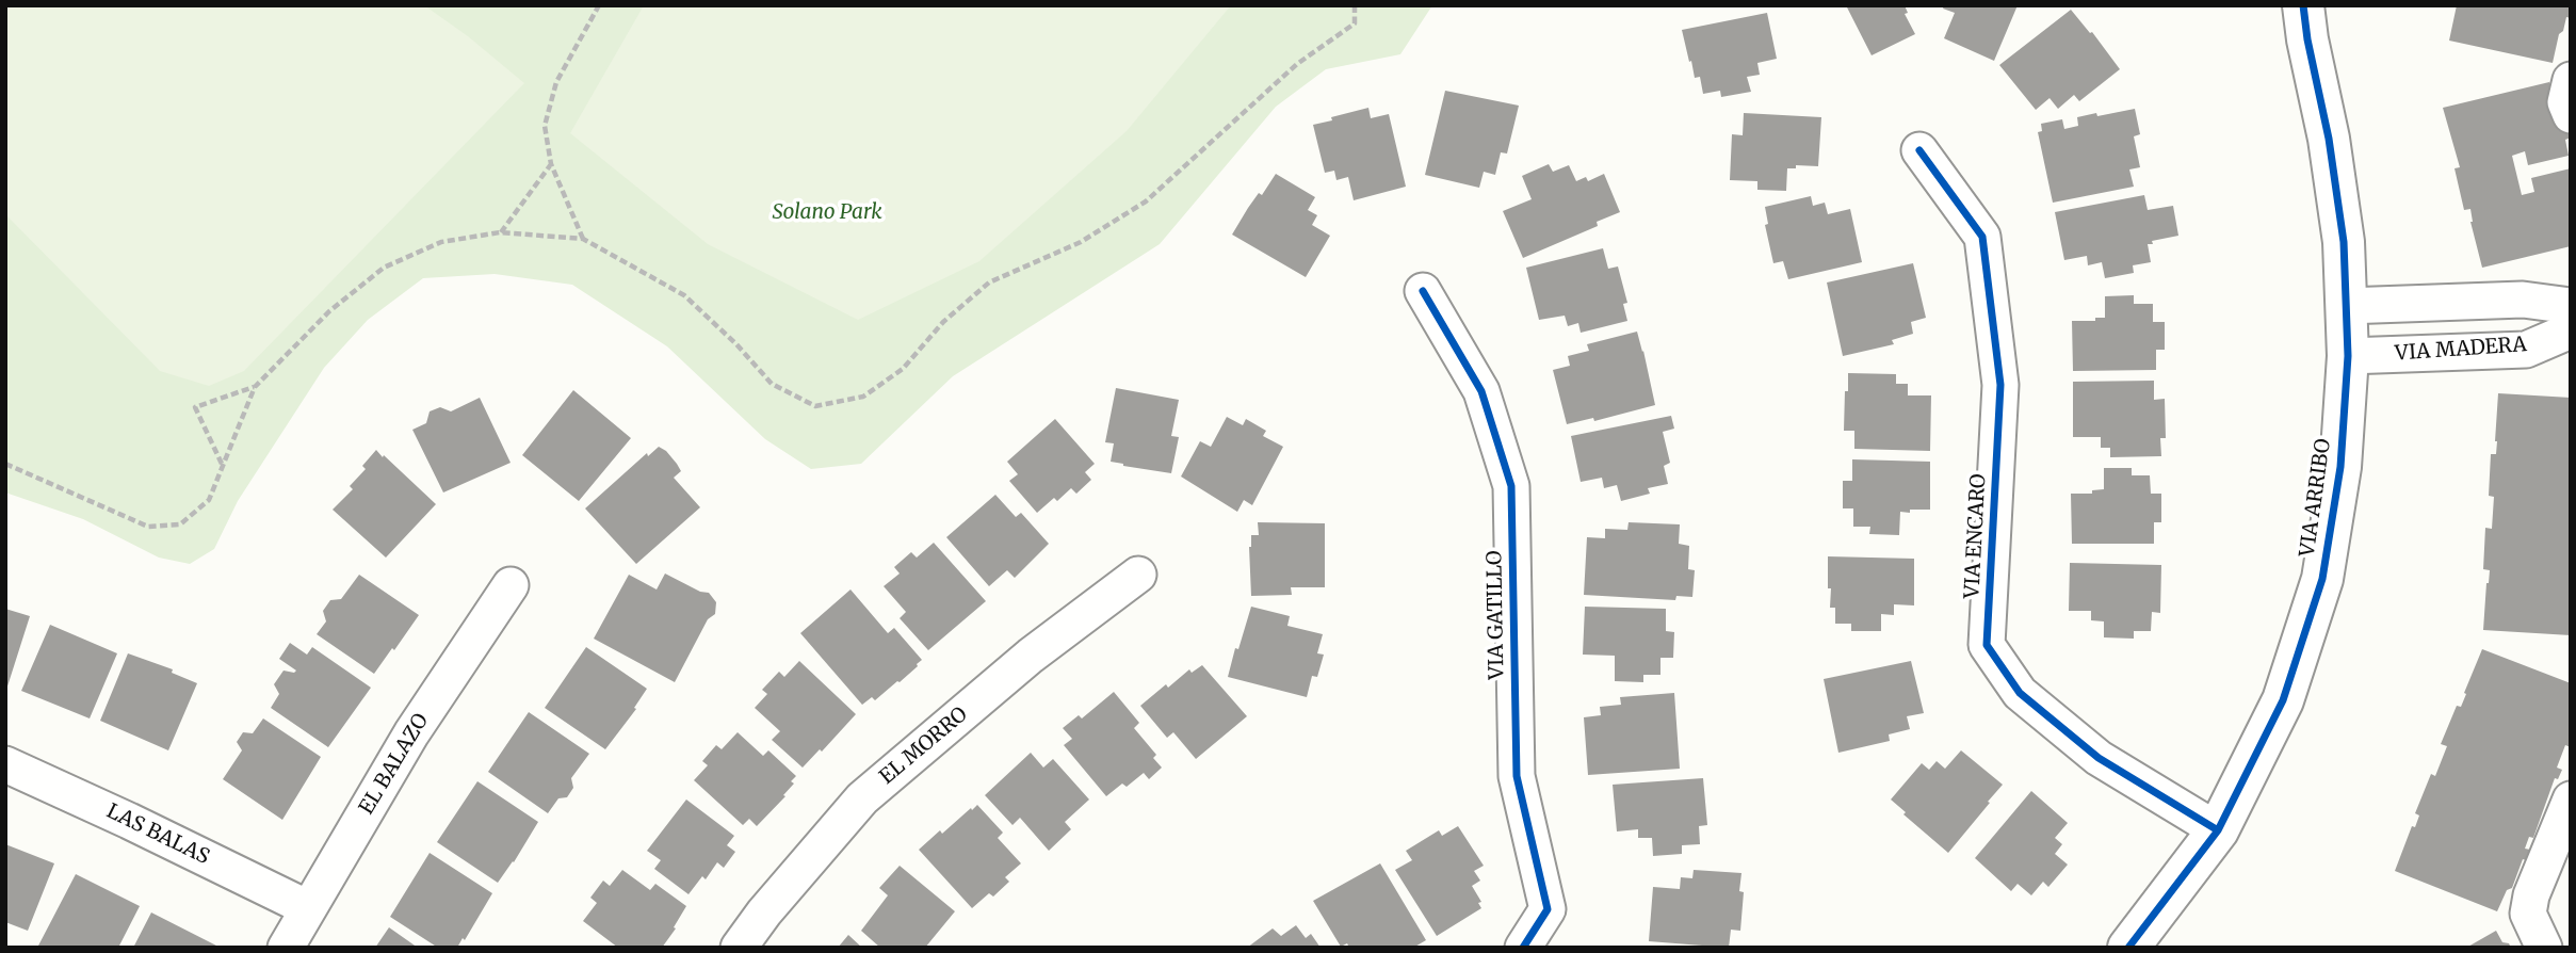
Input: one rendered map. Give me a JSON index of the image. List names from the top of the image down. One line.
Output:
{"streets":{"street":["VIA MADERA","VIA ARRIBO","VIA ENCARO","VIA GATILLO","EL MORRO","EL BALAZO","LAS BALAS"]},"crossings":[["VIA MADERA","VIA ARRIBO"],["VIA ARRIBO","VIA ENCARO"],["EL BALAZO","LAS BALAS"]],"parks":["Solano Park"]}
